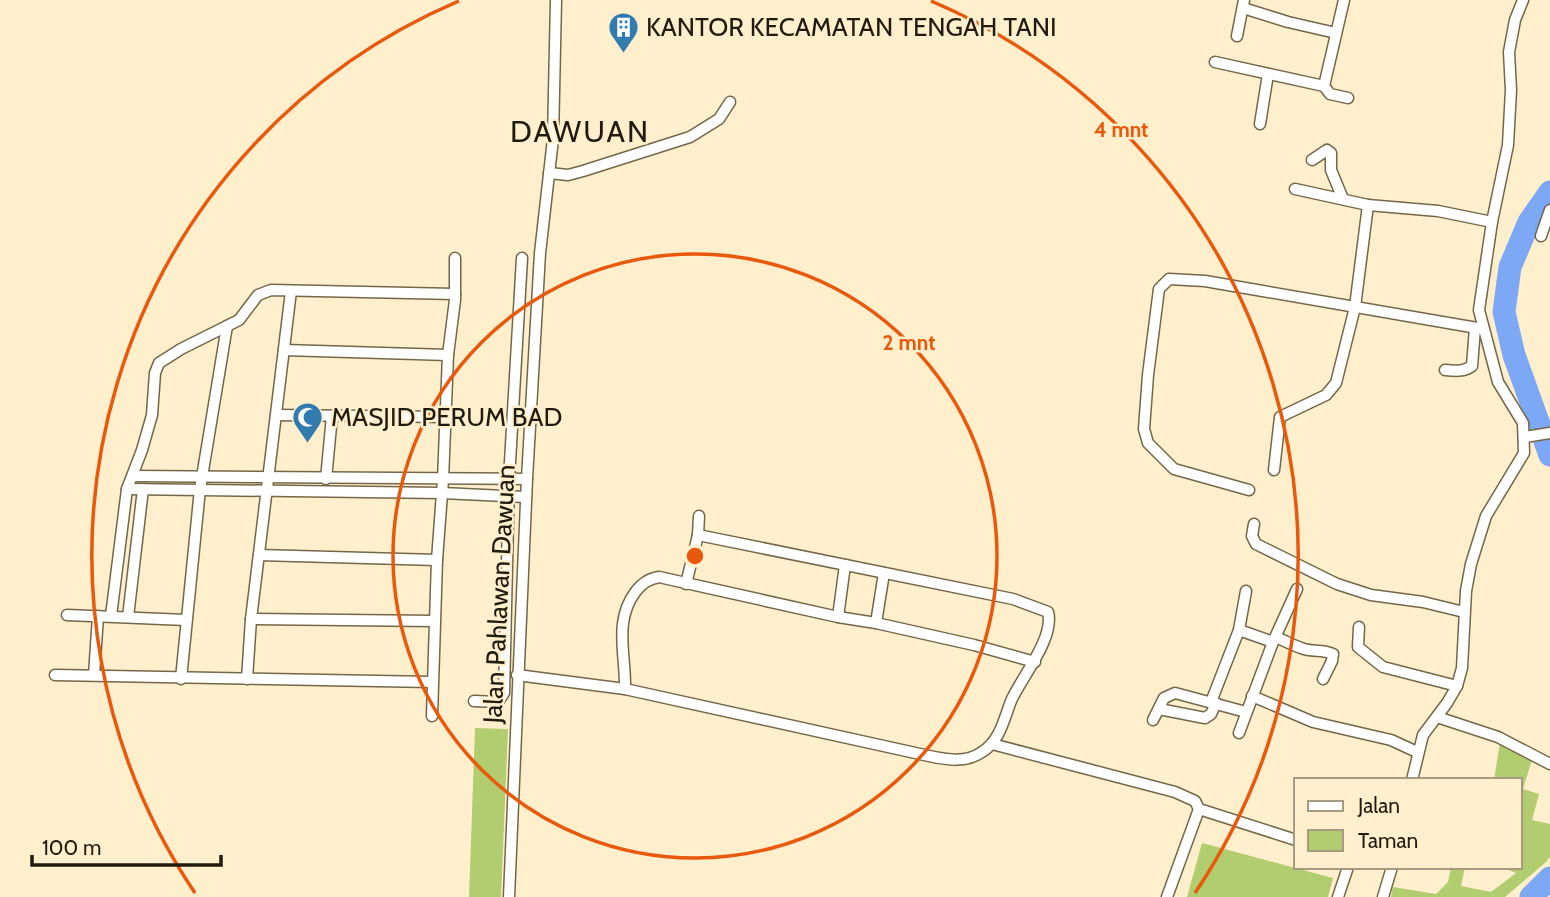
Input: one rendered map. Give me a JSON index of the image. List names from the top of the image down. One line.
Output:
{"streets":{"street":["Jalan Pahlawan Dawuan"]},"districts":["DAWUAN"],"places":{"building":["KANTOR KECAMATAN TENGAH TANI"],"mosque":["MASJID PERUM BAD"]},"legend":["Jalan","Taman"],"scale_bar":"100 m","rings":["4 mnt","2 mnt"]}
